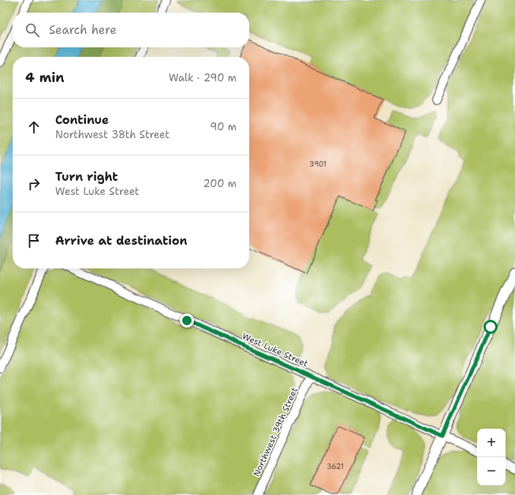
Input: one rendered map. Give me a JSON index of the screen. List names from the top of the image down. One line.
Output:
{"streets":{"street":["West Luke Street","Northwest 39th Street"]},"crossings":[["West Luke Street","Northwest 39th Street"]],"house_numbers":["3901","3621"],"page":{"search":"Search here","heading":["4 min","Walk · 290 m"],"list":[["Continue","Northwest 38th Street","90 m"],["Turn right","West Luke Street","200 m"],"Arrive at destination"],"map_buttons":["+","−"]}}
